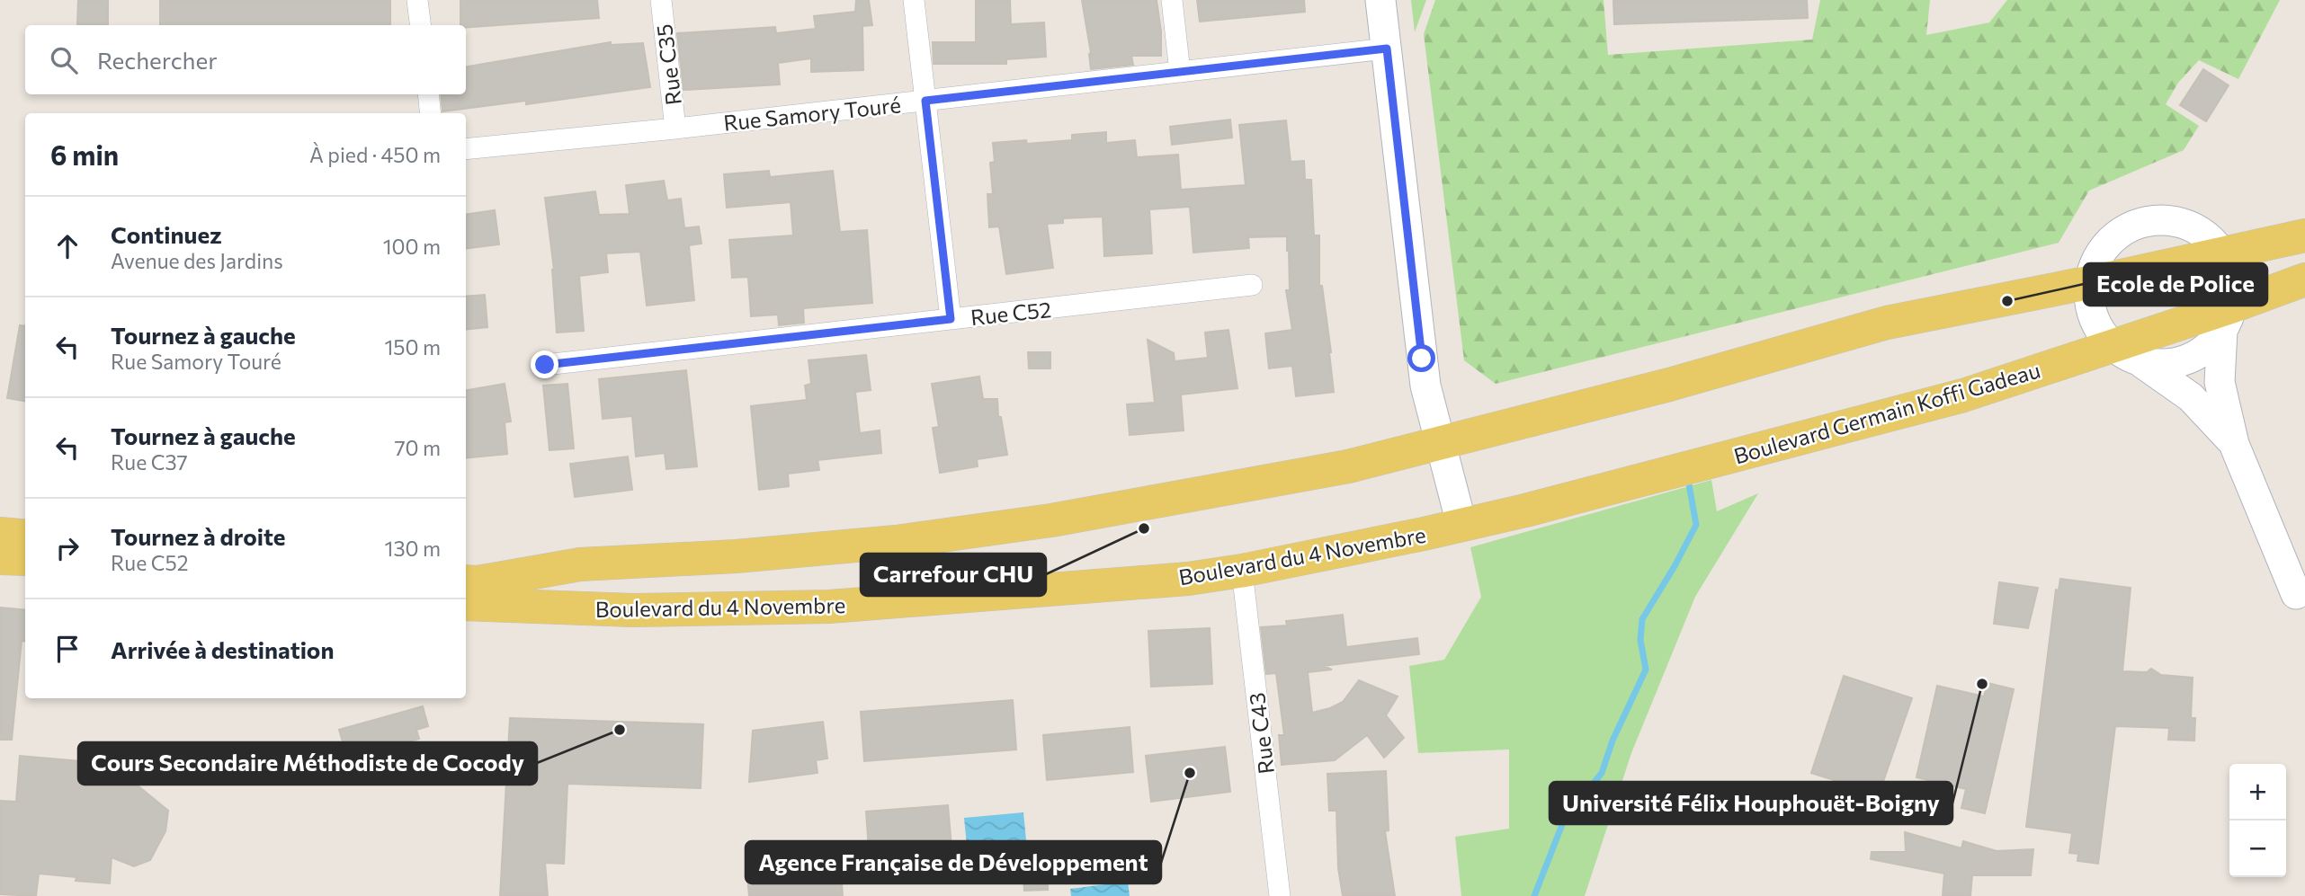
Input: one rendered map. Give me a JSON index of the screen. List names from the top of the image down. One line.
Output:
{"streets":{"main road":["Boulevard Germain Koffi Gadeau","Boulevard du 4 Novembre"],"street":["Rue C35","Rue Samory Touré","Rue C52","Rue C43"]},"crossings":[["Rue C35","Rue Samory Touré"],["Boulevard Germain Koffi Gadeau","Boulevard du 4 Novembre"],["Boulevard du 4 Novembre","Rue C43"]],"places":["Ecole de Police","Carrefour CHU","Université Félix Houphouët-Boigny","Cours Secondaire Méthodiste de Cocody","Agence Française de Développement"],"page":{"search":"Rechercher","heading":["6 min","À pied · 450 m"],"list":[["Continuez","Avenue des Jardins","100 m"],["Tournez à gauche","Rue Samory Touré","150 m"],["Tournez à gauche","Rue C37","70 m"],["Tournez à droite","Rue C52","130 m"],"Arrivée à destination"],"map_buttons":["+","−"]}}
